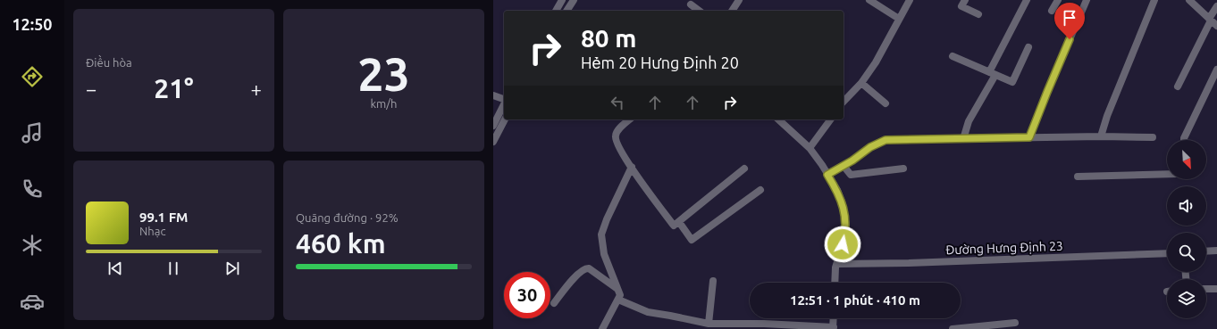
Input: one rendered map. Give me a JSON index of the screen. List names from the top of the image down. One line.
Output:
{"streets":{"street":["Đường Hưng Định 23"]},"north":"bottom right","page":{"tabs":"12:50","tile":["Điều hòa",["23","km/h"],["Quãng đường · 92%","460 km"]],"turn":["80 m","Hẻm 20 Hưng Định 20"],"heat":["−","21°","+"],"song":["99.1 FM","Nhạc"],"limit":"30","trip":"12:51 · 1 phút · 410 m"}}
